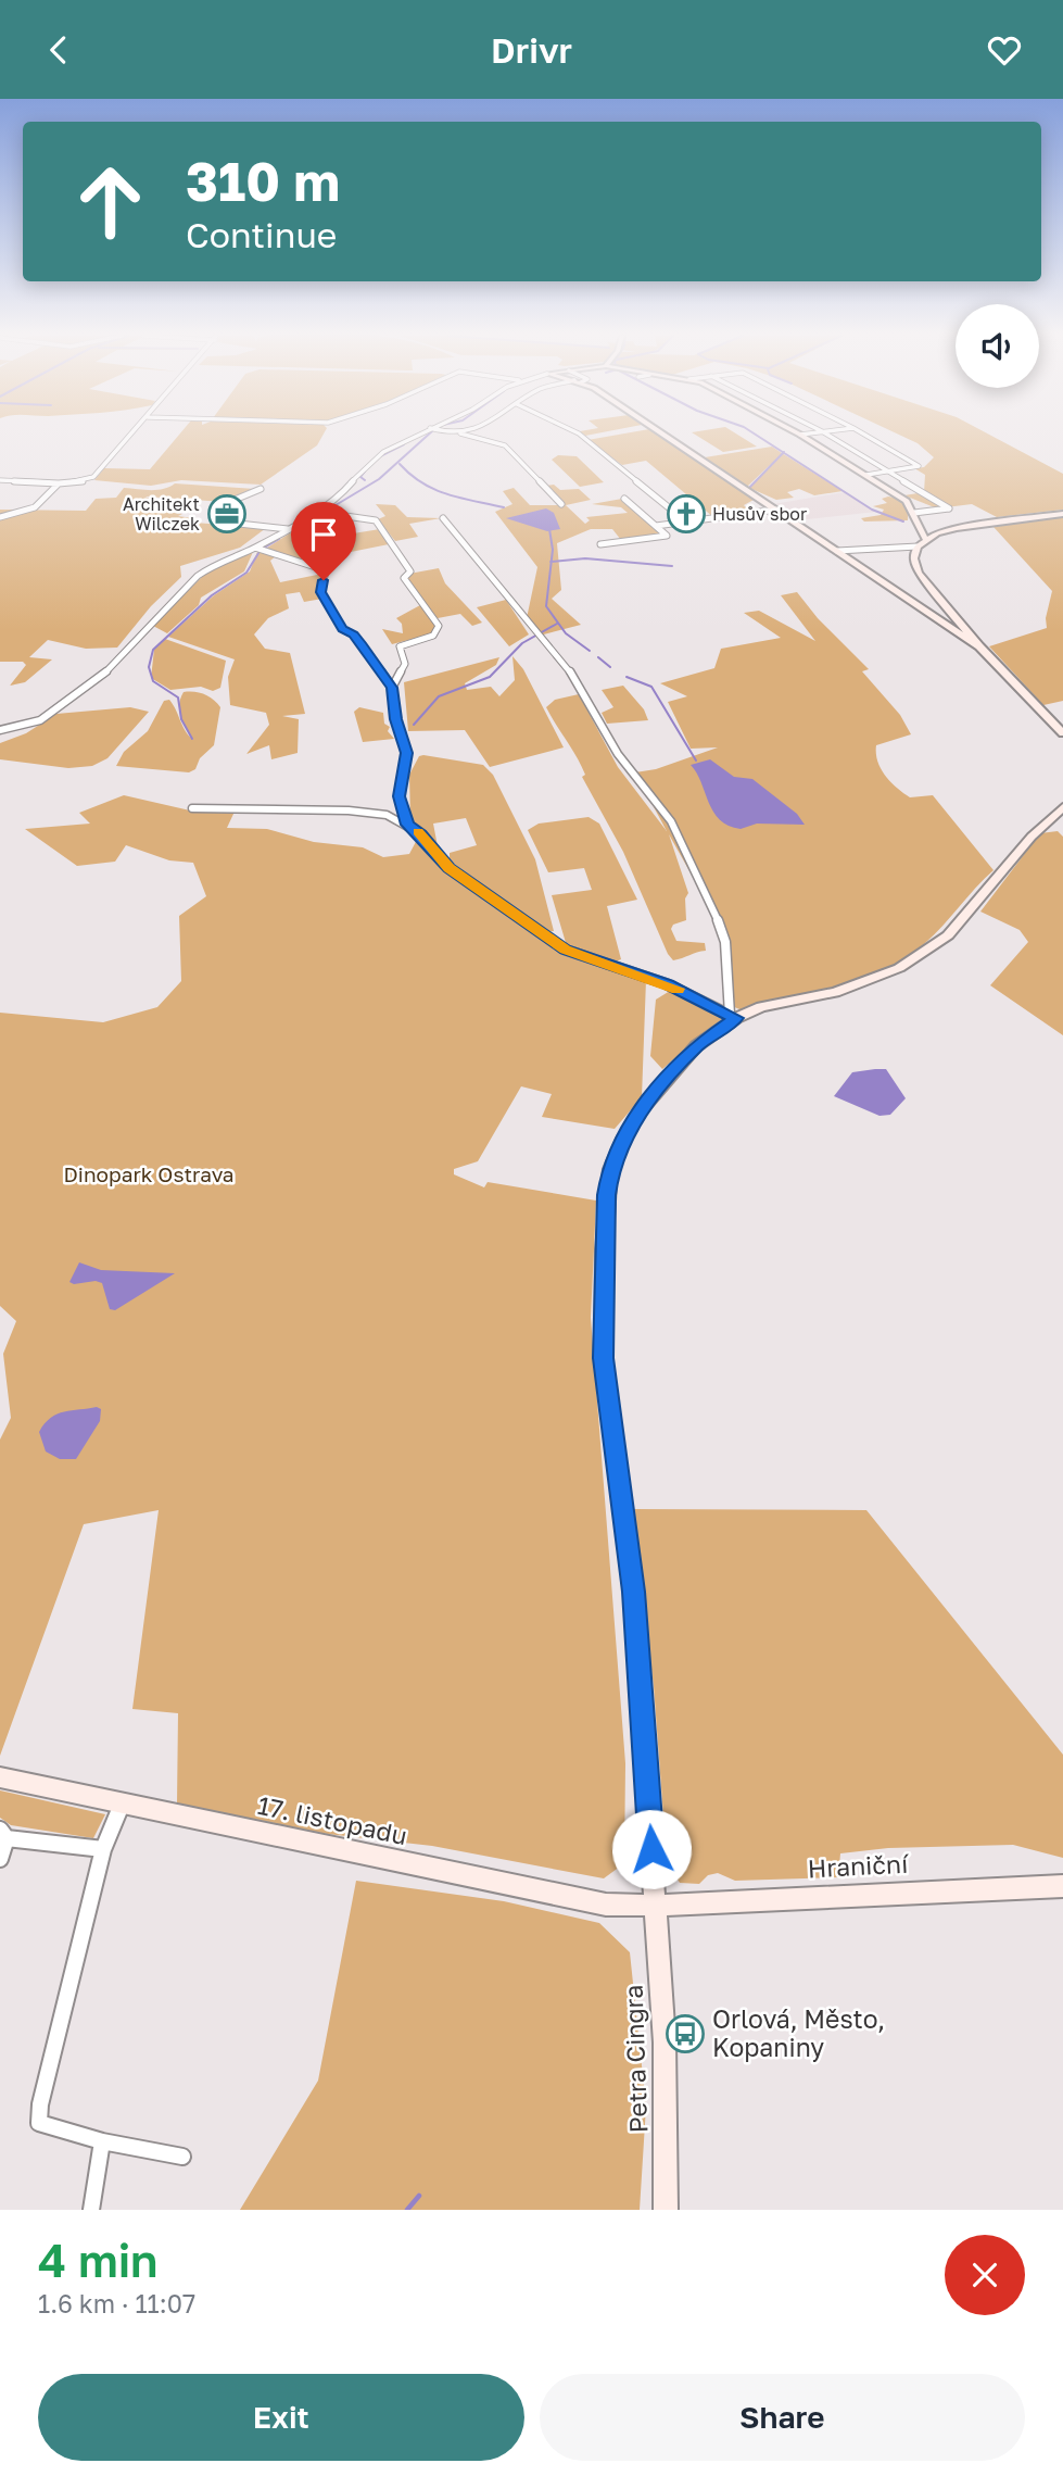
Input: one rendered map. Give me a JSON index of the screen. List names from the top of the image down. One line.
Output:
{"streets":{"street":["17. listopadu","Hraniční","Petra Cingra"]},"crossings":[["17. listopadu","Hraniční"],["17. listopadu","Petra Cingra"],["Hraniční","Petra Cingra"]],"parks":["Dinopark Ostrava"],"places":{"office":["Architekt Wilczek"],"church":["Husův sbor"],"bus stop":["Orlová, Město, Kopaniny"]},"page":{"header":"Drivr","turn":["310 m","Continue"],"heading":["4 min","1.6 km · 11:07"],"buttons":["Exit","Share"]}}
